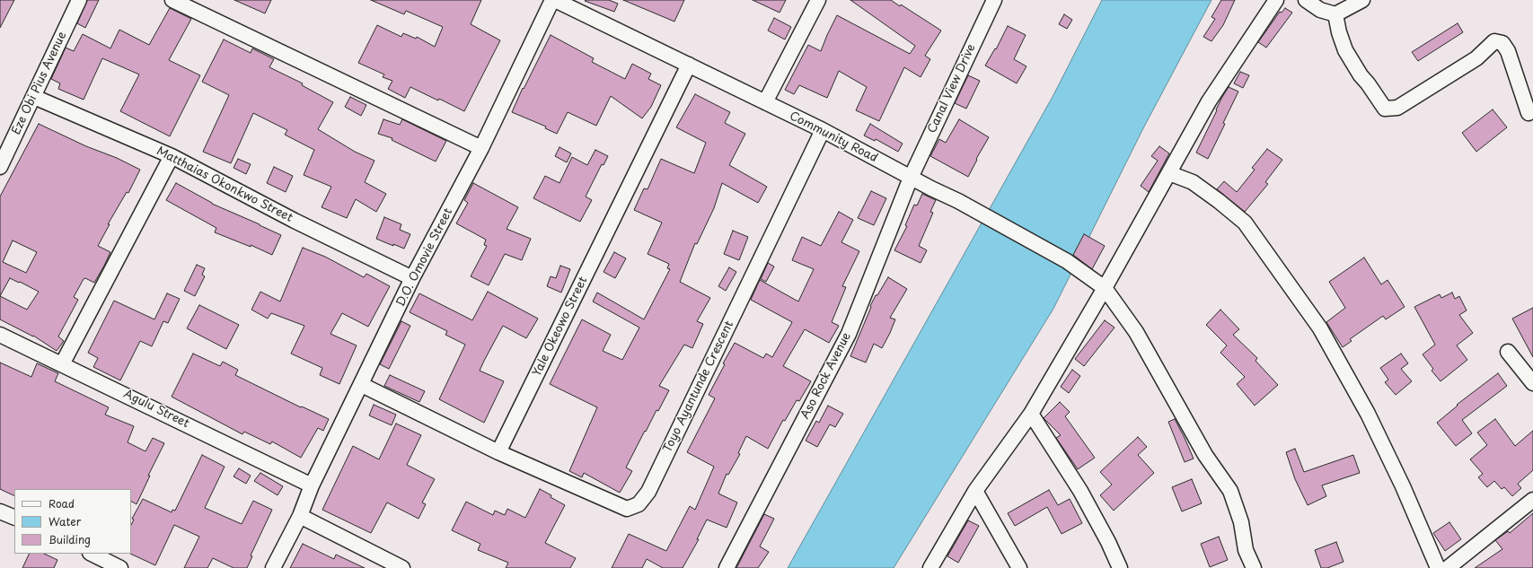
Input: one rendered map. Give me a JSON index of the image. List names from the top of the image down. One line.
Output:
{"streets":{"street":["Eze Obi Pius Avenue","Canal View Drive","Community Road","Matthaias Okonkwo Street","D.O. Omovie Street","Yale Okeowo Street","Aso Rock Avenue","Toyo Ayantunde Crescent","Agulu Street"]},"crossings":[["Eze Obi Pius Avenue","Matthaias Okonkwo Street"],["Canal View Drive","Community Road"],["Canal View Drive","Aso Rock Avenue"],["Community Road","D.O. Omovie Street"],["Community Road","Yale Okeowo Street"],["Community Road","Aso Rock Avenue"],["Community Road","Toyo Ayantunde Crescent"],["Matthaias Okonkwo Street","D.O. Omovie Street"],["D.O. Omovie Street","Agulu Street"],["Yale Okeowo Street","Toyo Ayantunde Crescent"]],"legend":["Road","Water","Building"]}
